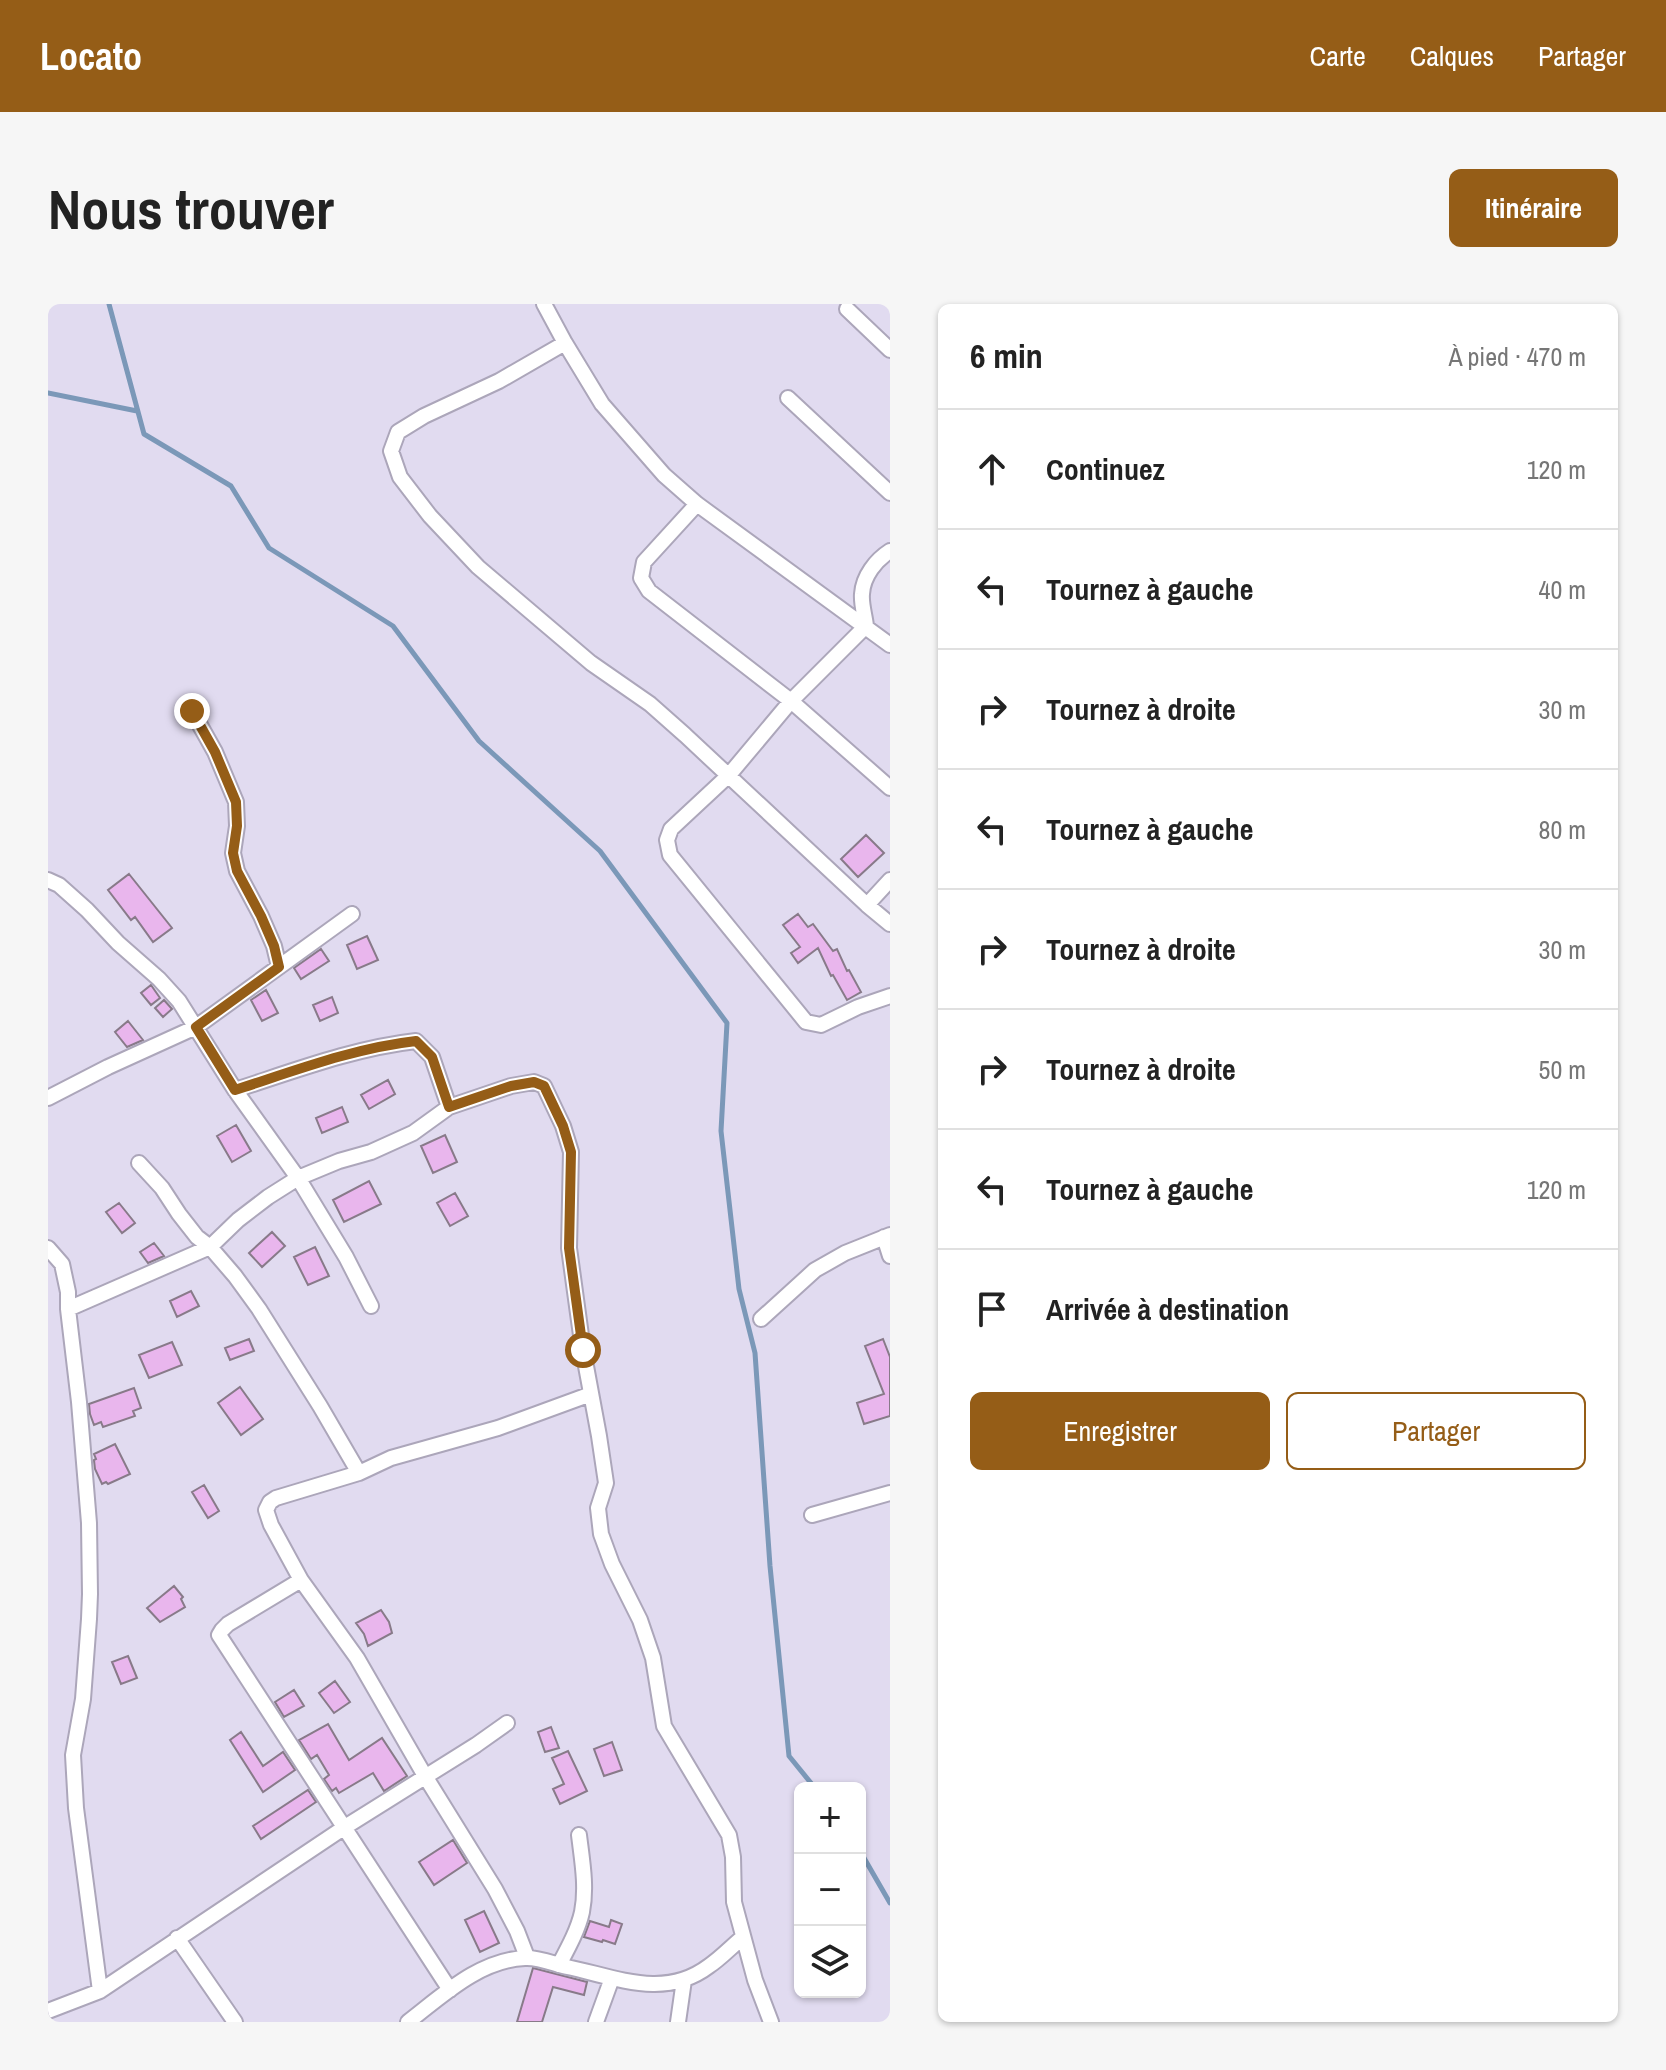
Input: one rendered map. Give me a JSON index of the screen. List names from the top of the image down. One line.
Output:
{"page":{"header":"Locato","nav":["Carte","Calques","Partager"],"buttons":["Itinéraire",["Enregistrer","Partager"]],"title":"Nous trouver","heading":["6 min","À pied · 470 m"],"list":[["Continuez","120 m"],["Tournez à gauche","40 m"],["Tournez à droite","30 m"],["Tournez à gauche","80 m"],["Tournez à droite","30 m"],["Tournez à droite","50 m"],["Tournez à gauche","120 m"],"Arrivée à destination"],"map_buttons":["+","−"]}}
